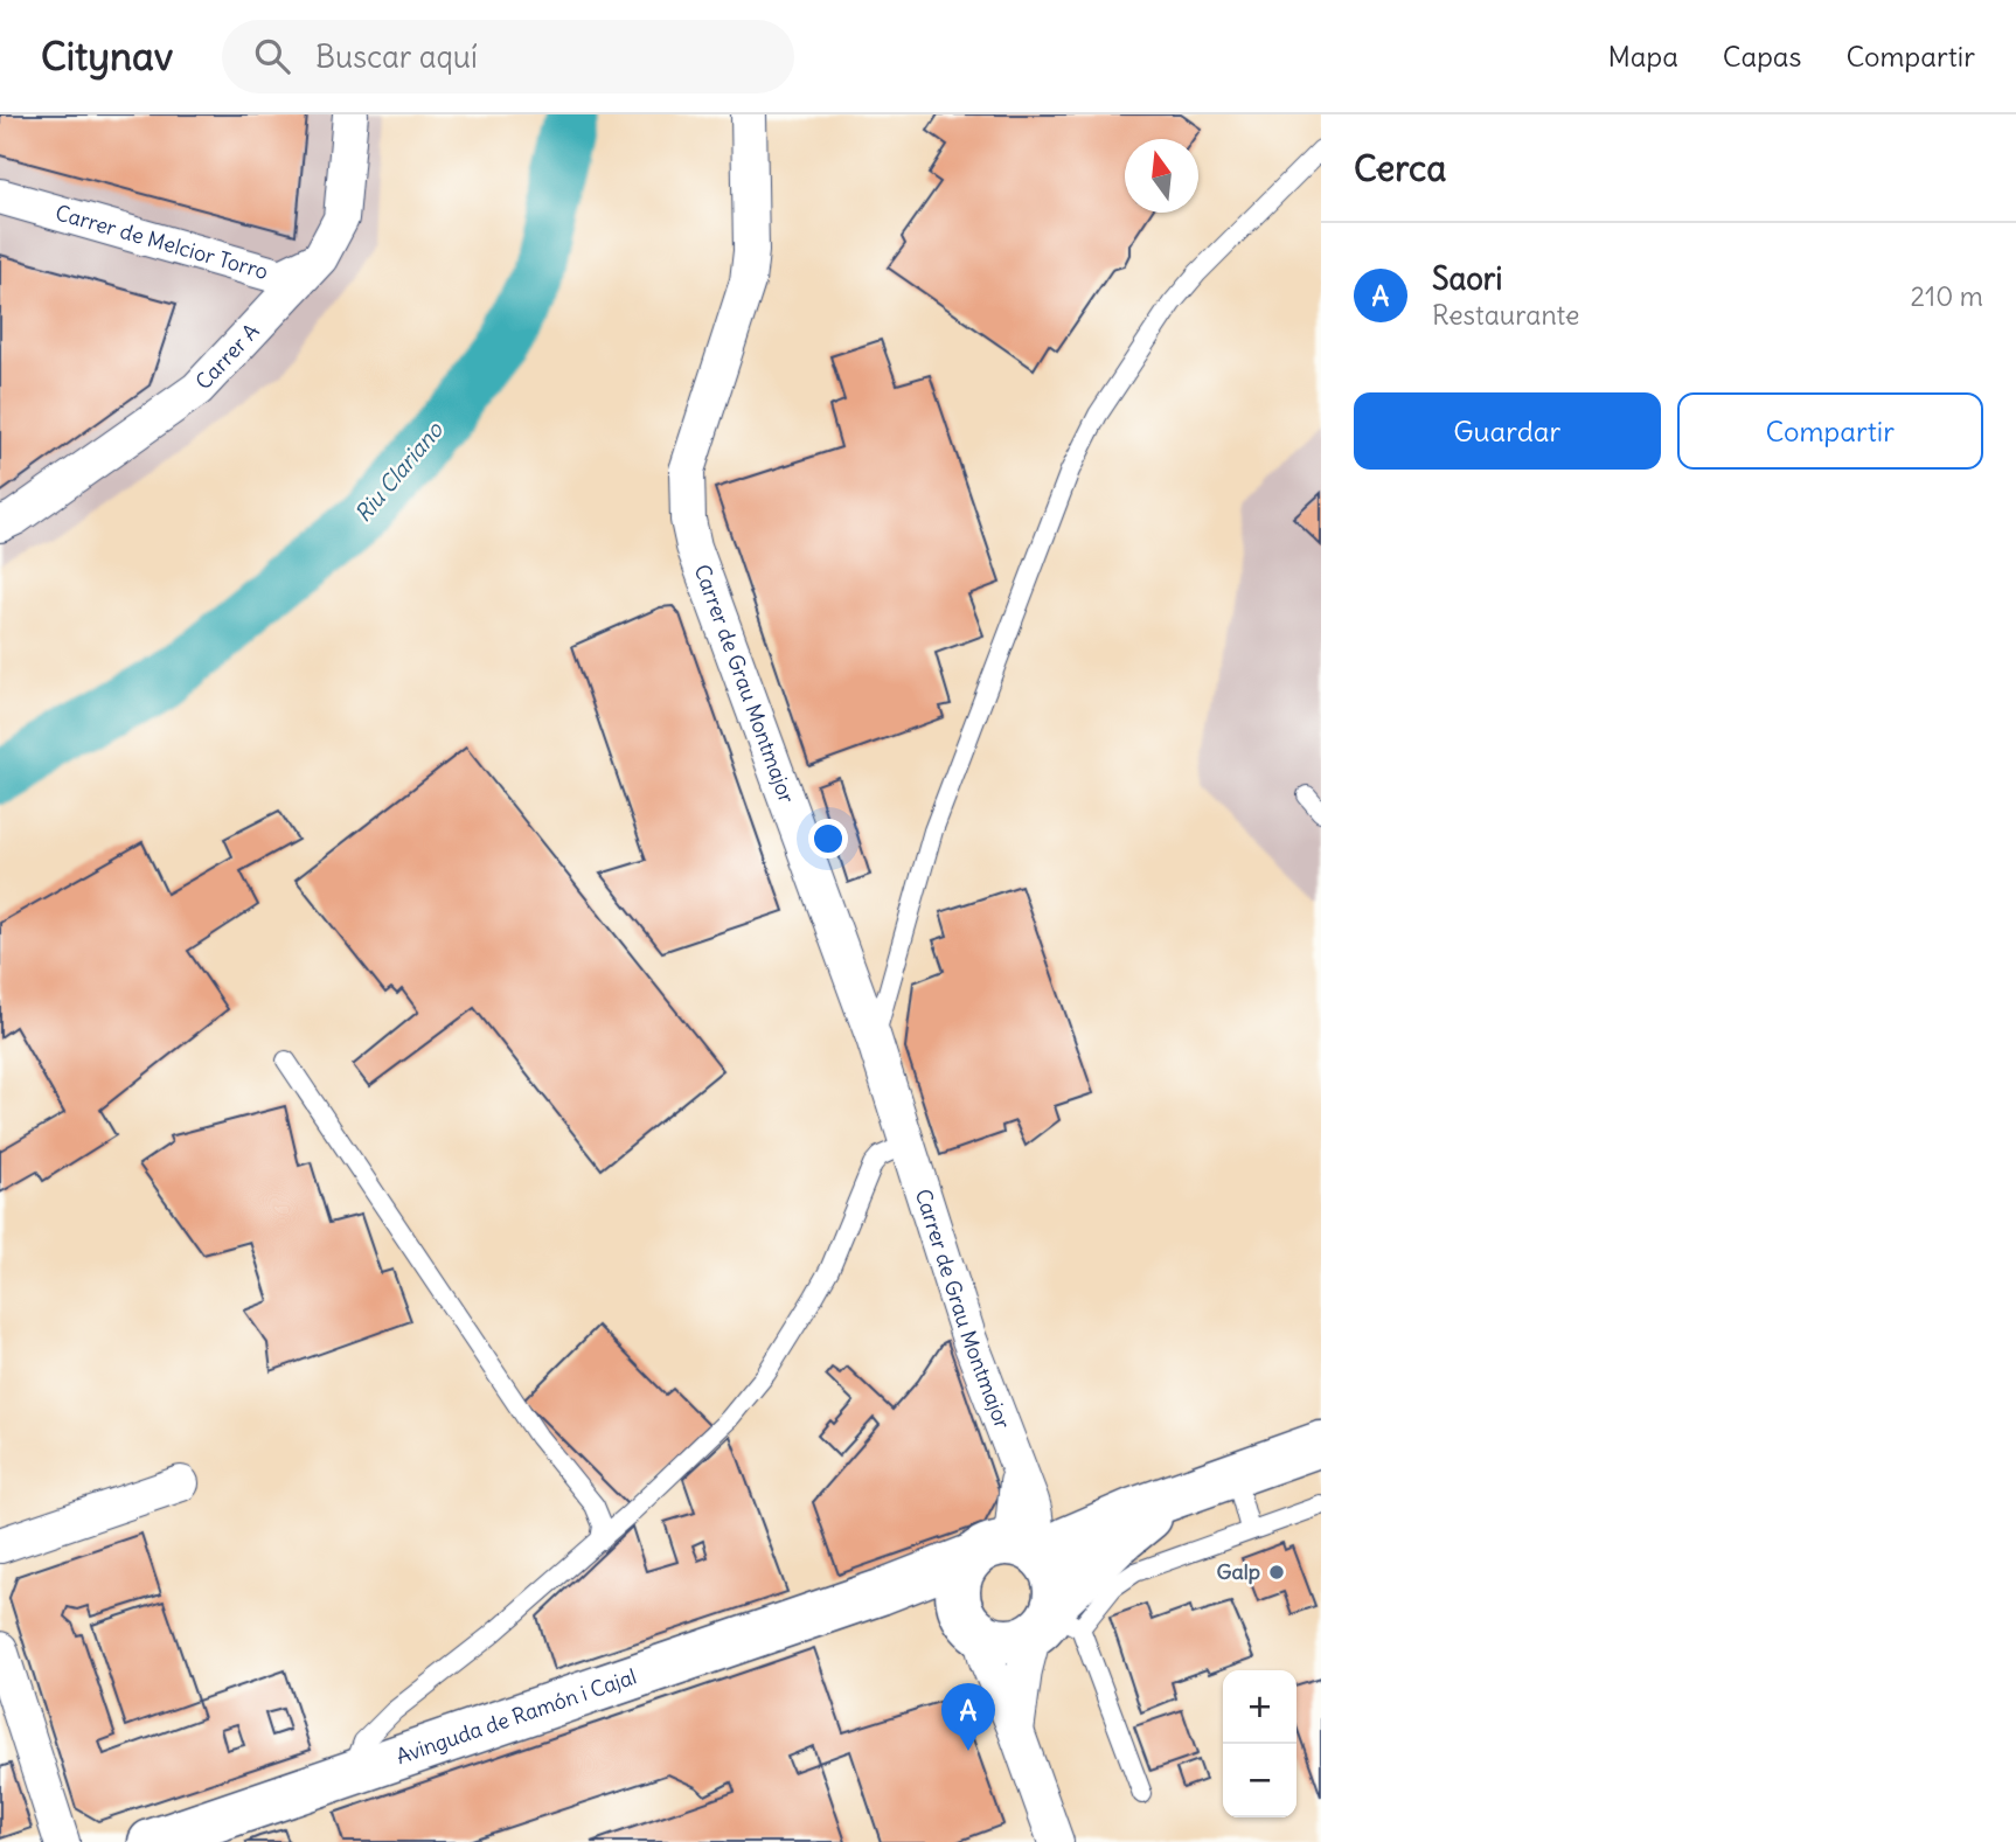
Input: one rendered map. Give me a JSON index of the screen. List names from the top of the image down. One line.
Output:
{"streets":{"street":["Carrer de Melcior Torro","Carrer A","Carrer de Grau Montmajor","Avinguda de Ramón i Cajal"]},"crossings":[["Carrer de Melcior Torro","Carrer A"],["Carrer de Grau Montmajor","Avinguda de Ramón i Cajal"]],"water":["Riu Clariano"],"places":["Galp"],"north":"top","page":{"header":"Citynav","search":"Buscar aquí","nav":["Mapa","Capas","Compartir"],"heading":"Cerca","list":[{"mark":"A","name":"Saori","note":"Restaurante","value":"210 m"}],"buttons":["Guardar","Compartir"],"map_buttons":["+","−"],"pins":"A"}}
